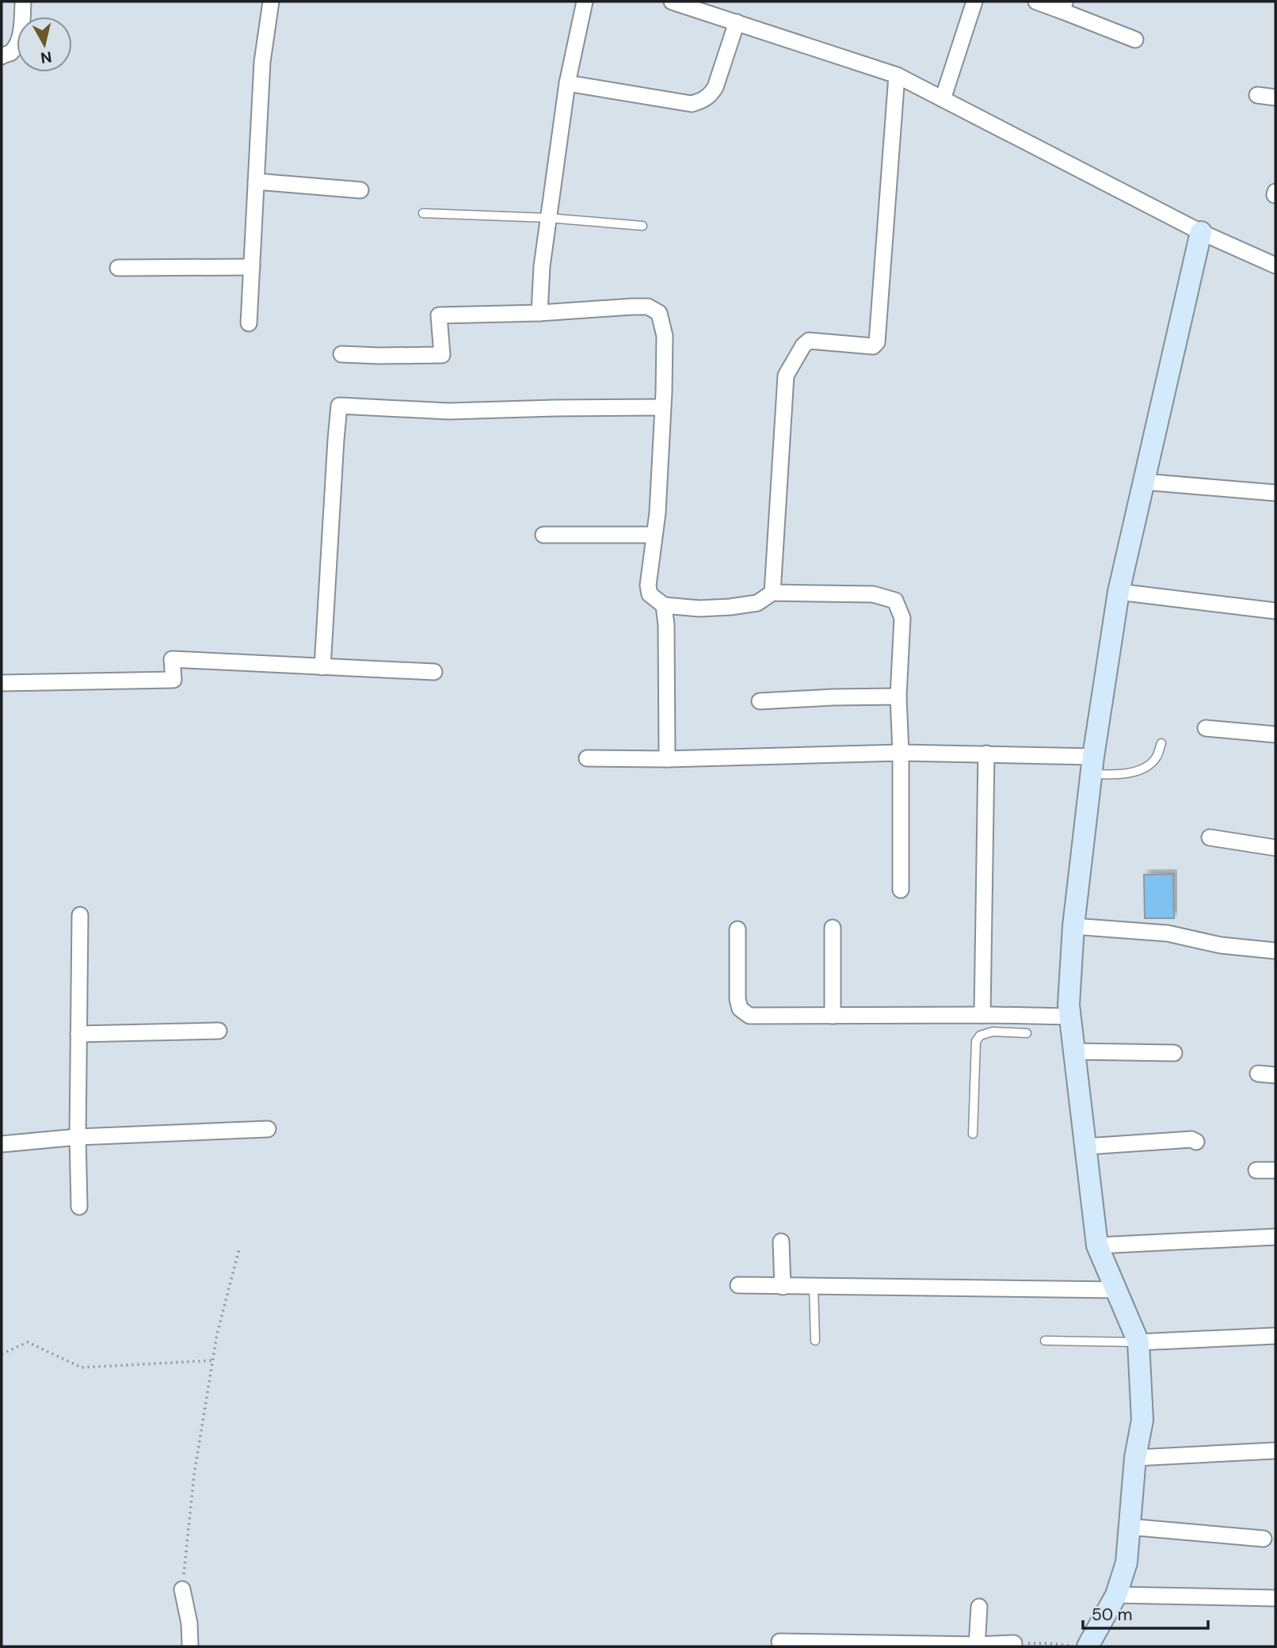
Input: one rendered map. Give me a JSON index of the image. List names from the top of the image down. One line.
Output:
{"scale_bar":"50 m","north":"bottom"}
